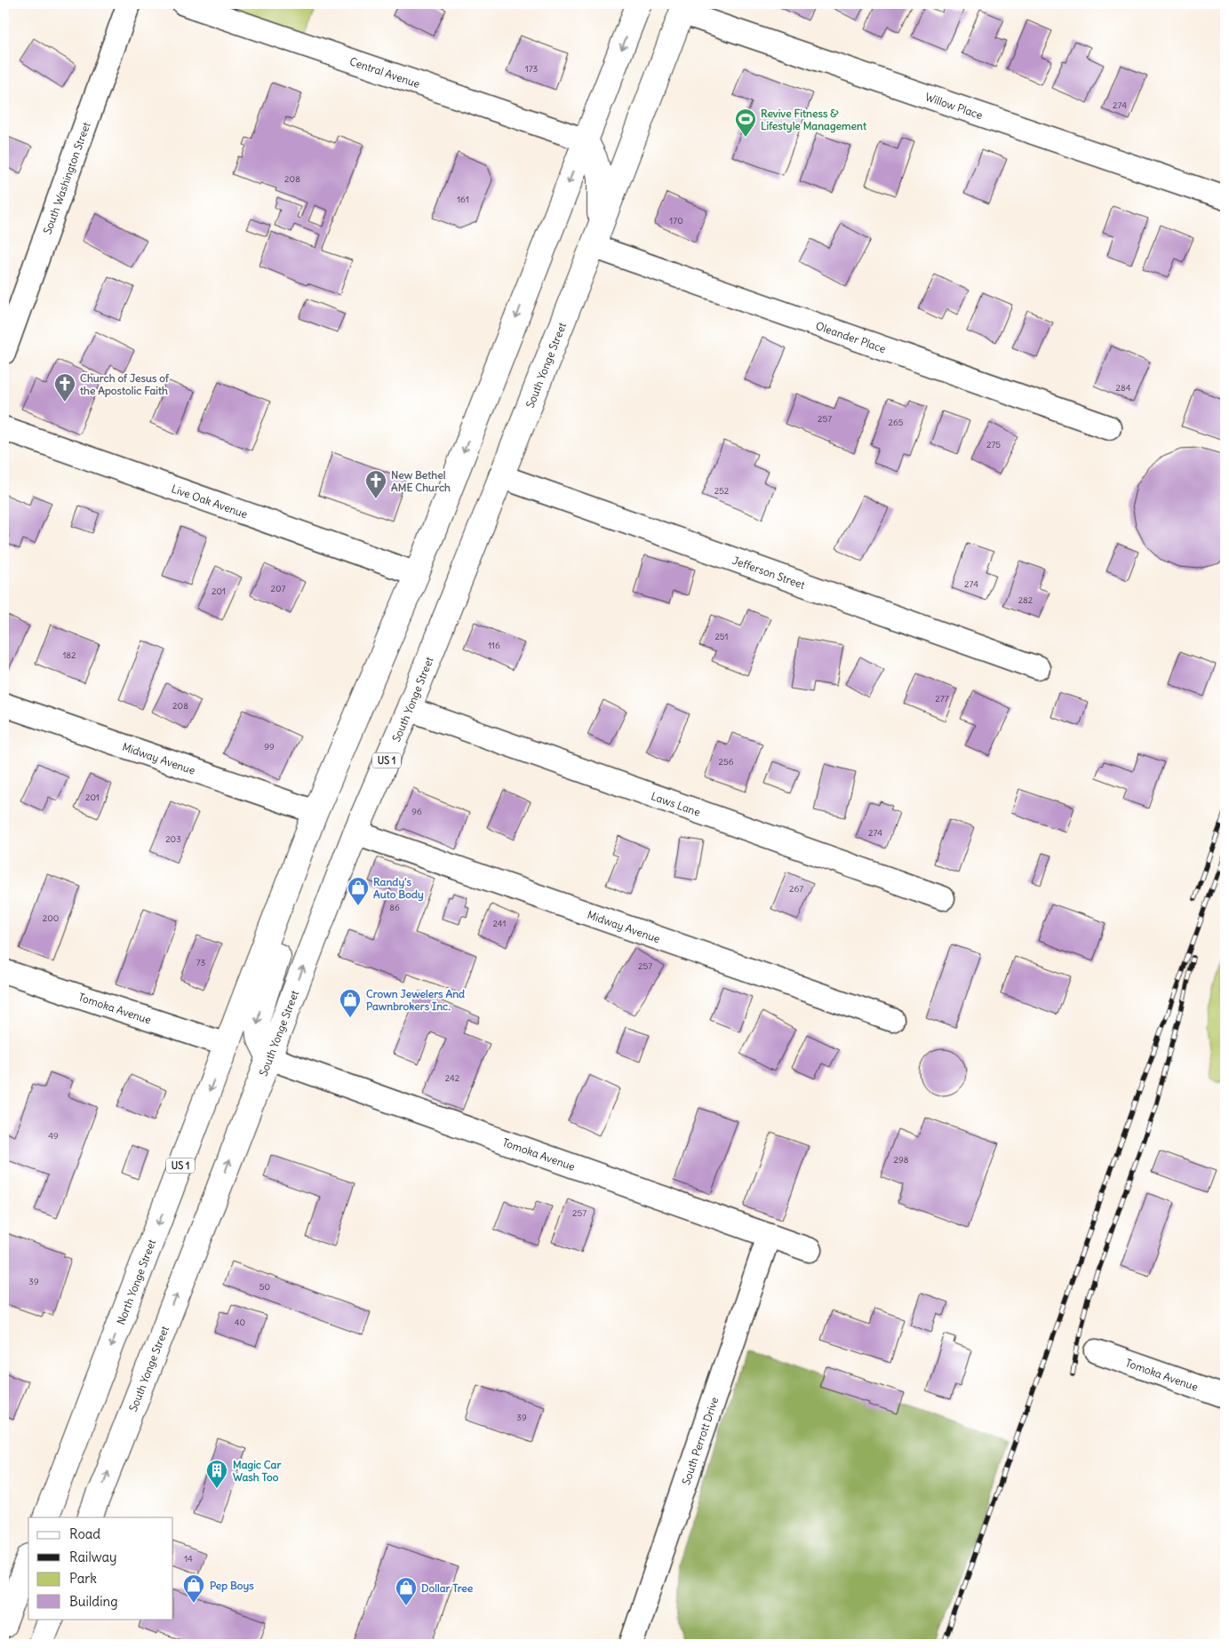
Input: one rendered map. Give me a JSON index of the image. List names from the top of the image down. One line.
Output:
{"streets":{"main road":["South Yonge Street","US 1","North Yonge Street"],"street":["Central Avenue","Willow Place","South Washington Street","Oleander Place","Live Oak Avenue","Jefferson Street","Midway Avenue","Laws Lane","Tomoka Avenue","South Perrott Drive"]},"crossings":[["Central Avenue","US 1"],["Willow Place","South Yonge Street"],["Oleander Place","South Yonge Street"],["South Yonge Street","Jefferson Street"],["South Yonge Street","Midway Avenue"],["South Yonge Street","Laws Lane"],["South Yonge Street","Tomoka Avenue"],["Live Oak Avenue","US 1"],["Midway Avenue","US 1"],["US 1","Tomoka Avenue"],["US 1","North Yonge Street"],["Tomoka Avenue","North Yonge Street"],["Tomoka Avenue","South Perrott Drive"]],"one_way":["North Yonge Street"],"places":{"sports":["Revive Fitness & Lifestyle Management"],"church":["Church of Jesus of the Apostolic Faith","New Bethel AME Church"],"shop":["Randy's Auto Body","Crown Jewelers And Pawnbrokers Inc.","Pep Boys","Dollar Tree"],"building":["Magic Car Wash Too"]},"house_numbers":["173","274","208","161","170","284","257","265","275","252","274","207","201","282","251","116","182","277","208","99","256","201","96","274","203","267","86","200","241","73","257","242","49","298","257","39","50","40","39","14"],"legend":["Road","Railway","Park","Building"]}
